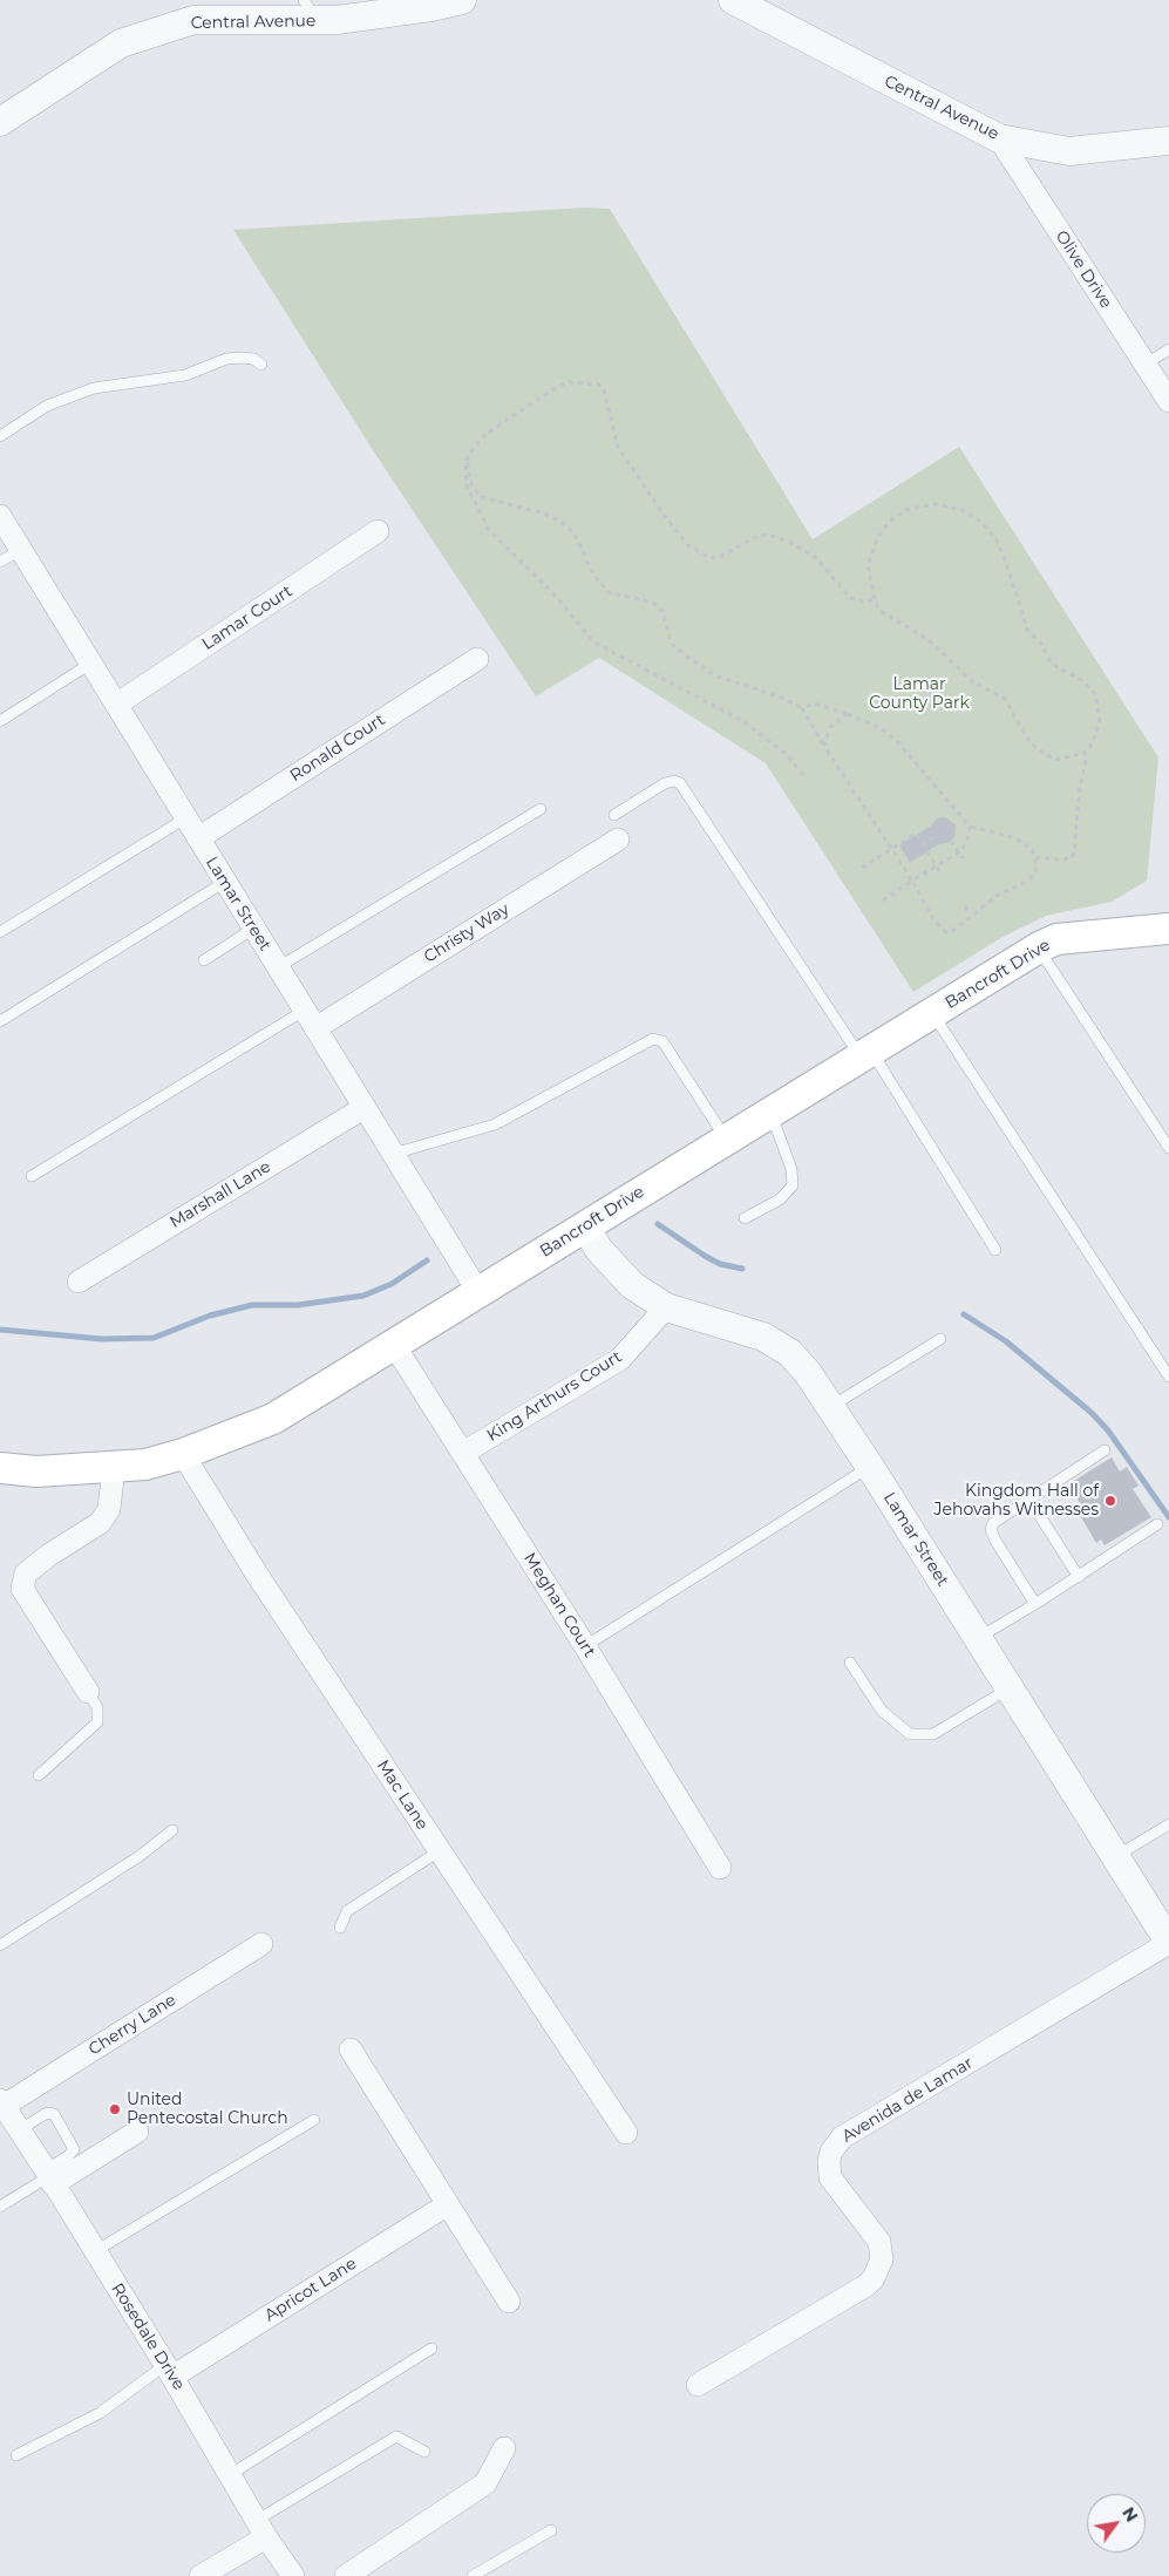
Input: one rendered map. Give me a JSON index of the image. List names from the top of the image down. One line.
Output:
{"streets":{"main road":["Bancroft Drive"],"street":["Central Avenue","Olive Drive","Lamar Court","Ronald Court","Lamar Street","Christy Way","Marshall Lane","King Arthurs Court","Meghan Court","Mac Lane","Cherry Lane","Avenida de Lamar","Apricot Lane","Rosedale Drive"]},"crossings":[["Central Avenue","Olive Drive"],["Lamar Court","Lamar Street"],["Ronald Court","Lamar Street"],["Lamar Street","Christy Way"],["Lamar Street","Bancroft Drive"],["Lamar Street","Marshall Lane"],["Lamar Street","King Arthurs Court"],["Lamar Street","Avenida de Lamar"],["Bancroft Drive","Meghan Court"],["Bancroft Drive","Mac Lane"],["King Arthurs Court","Meghan Court"],["Cherry Lane","Rosedale Drive"],["Apricot Lane","Rosedale Drive"]],"parks":["Lamar County Park"],"places":["Kingdom Hall of Jehovahs Witnesses","United Pentecostal Church"],"north":"top right"}
